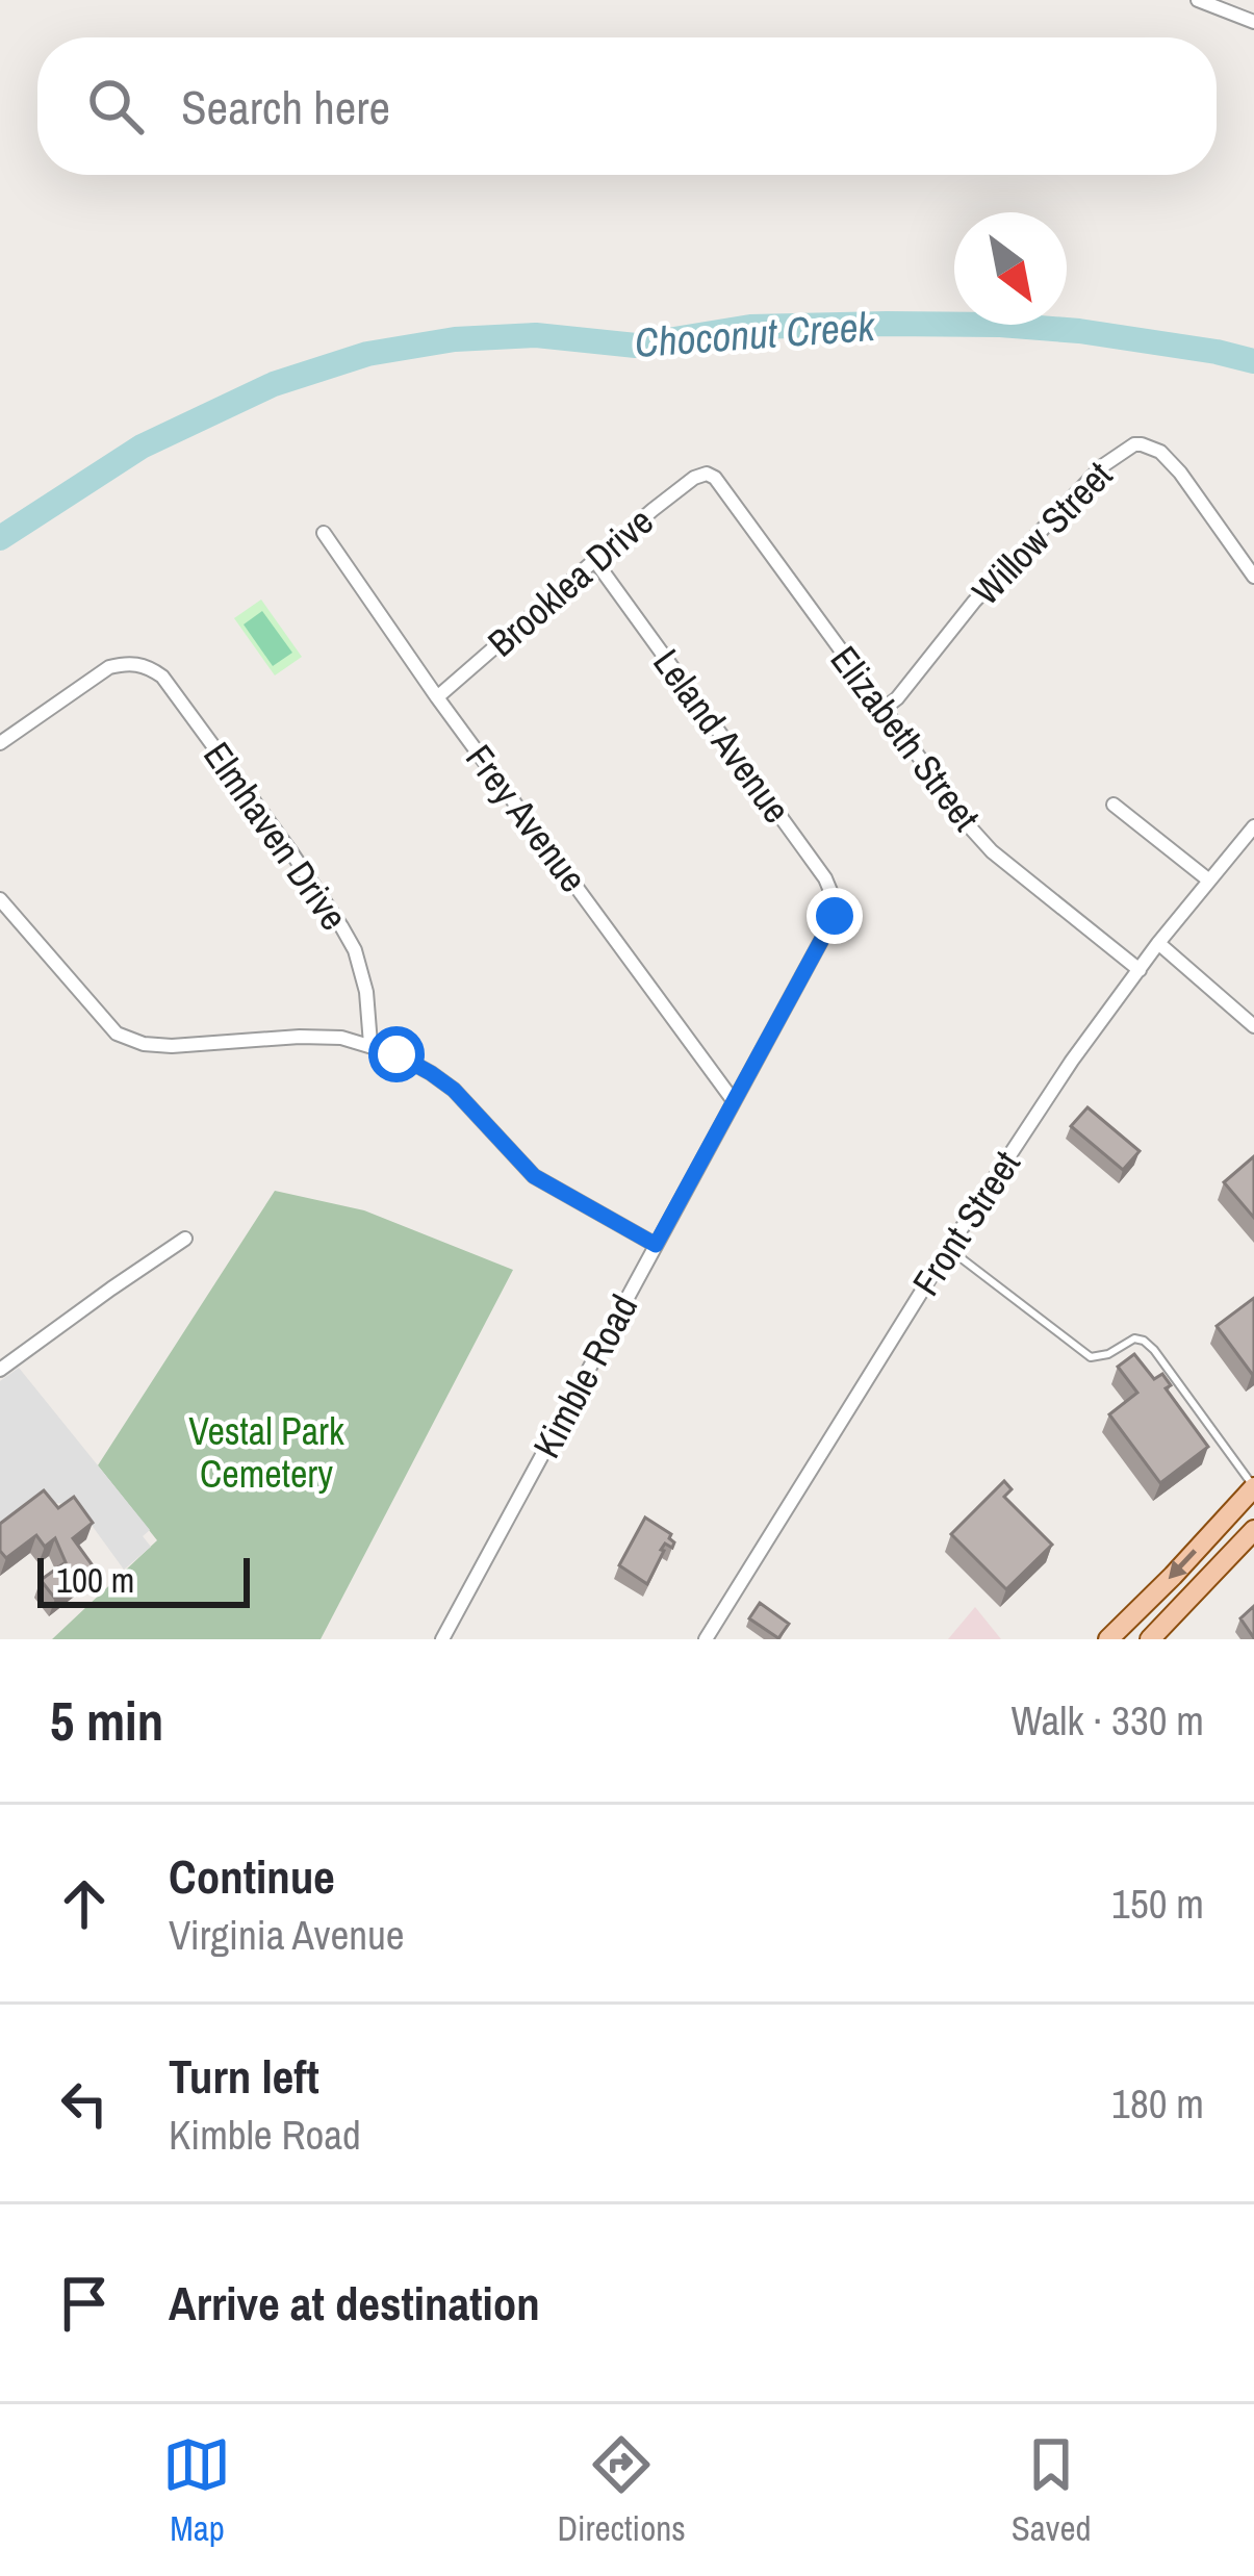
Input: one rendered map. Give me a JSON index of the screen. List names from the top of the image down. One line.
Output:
{"streets":{"street":["Willow Street","Brooklea Drive","Leland Avenue","Elizabeth Street","Frey Avenue","Elmhaven Drive","Front Street","Kimble Road"]},"crossings":[["Willow Street","Elizabeth Street"],["Brooklea Drive","Leland Avenue"],["Brooklea Drive","Elizabeth Street"],["Brooklea Drive","Frey Avenue"],["Leland Avenue","Kimble Road"],["Elizabeth Street","Front Street"],["Frey Avenue","Kimble Road"]],"water":["Choconut Creek"],"parks":["Vestal Park Cemetery"],"scale_bar":"100 m","north":"bottom right","page":{"search":"Search here","scale":"100 m","heading":["5 min","Walk · 330 m"],"list":[["Continue","Virginia Avenue","150 m"],["Turn left","Kimble Road","180 m"],"Arrive at destination"],"nav":["Map","Directions","Saved"]}}
